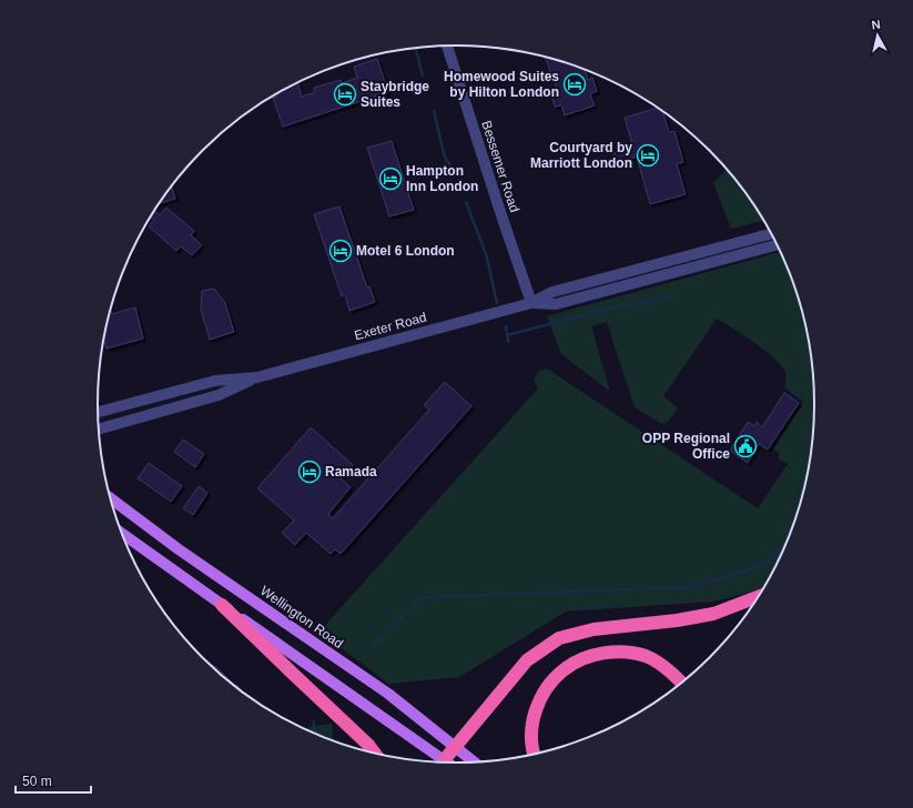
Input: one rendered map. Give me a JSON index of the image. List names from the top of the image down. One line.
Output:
{"streets":{"main road":["Wellington Road"],"street":["Bessemer Road","Exeter Road"]},"crossings":[["Bessemer Road","Exeter Road"]],"places":{"hotel":["Homewood Suites by Hilton London","Staybridge Suites","Courtyard by Marriott London","Hampton Inn London","Motel 6 London","Ramada"],"public building":["OPP Regional Office"]},"scale_bar":"50 m","north":"top"}
